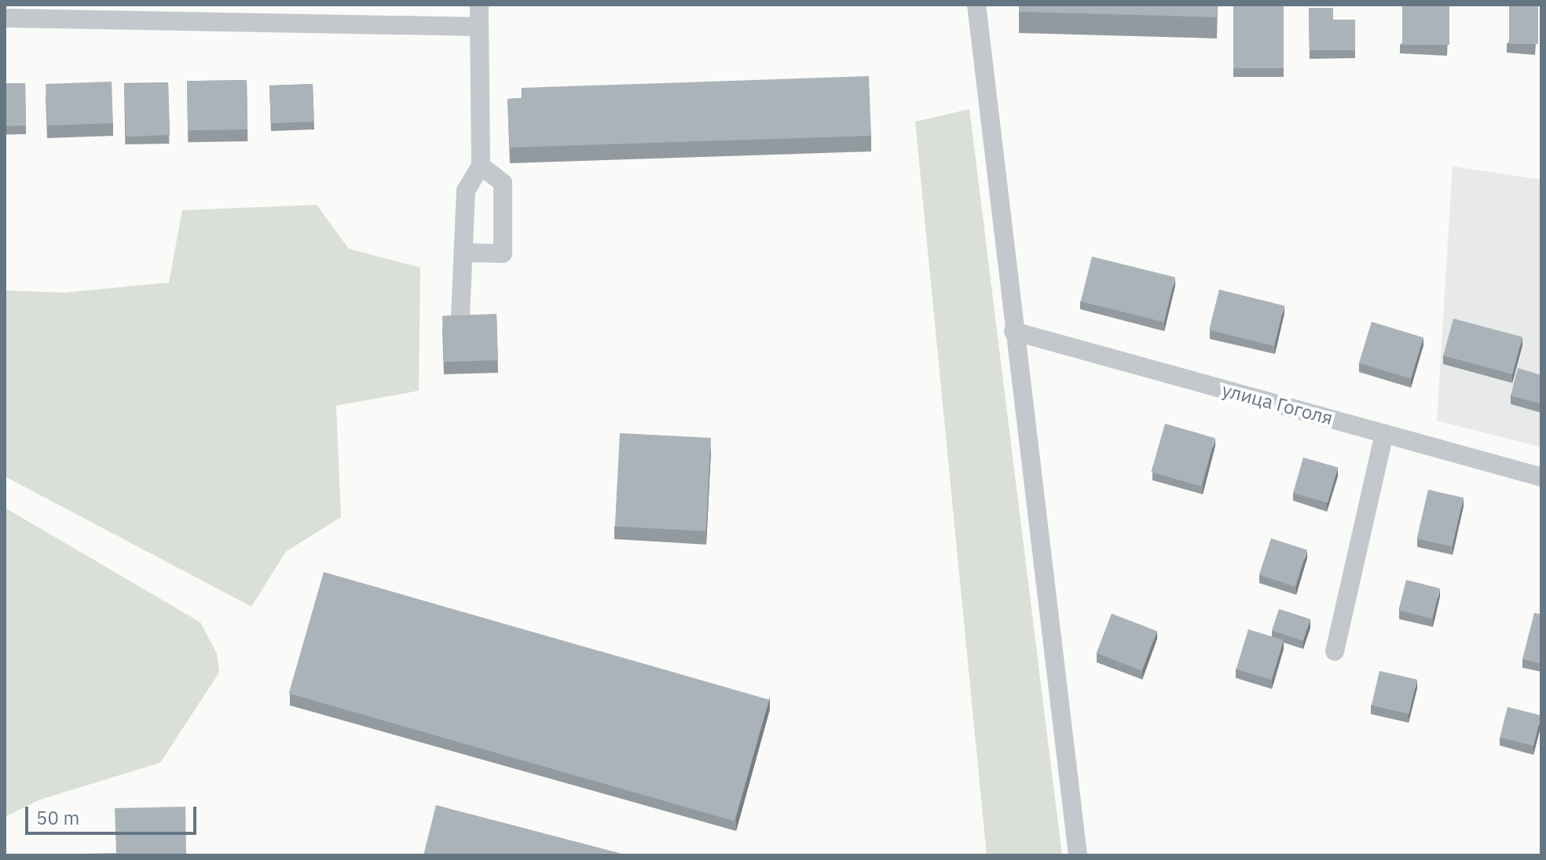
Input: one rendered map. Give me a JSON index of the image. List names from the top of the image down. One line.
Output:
{"streets":{"street":["улица Гоголя"]},"scale_bar":"50 m"}
